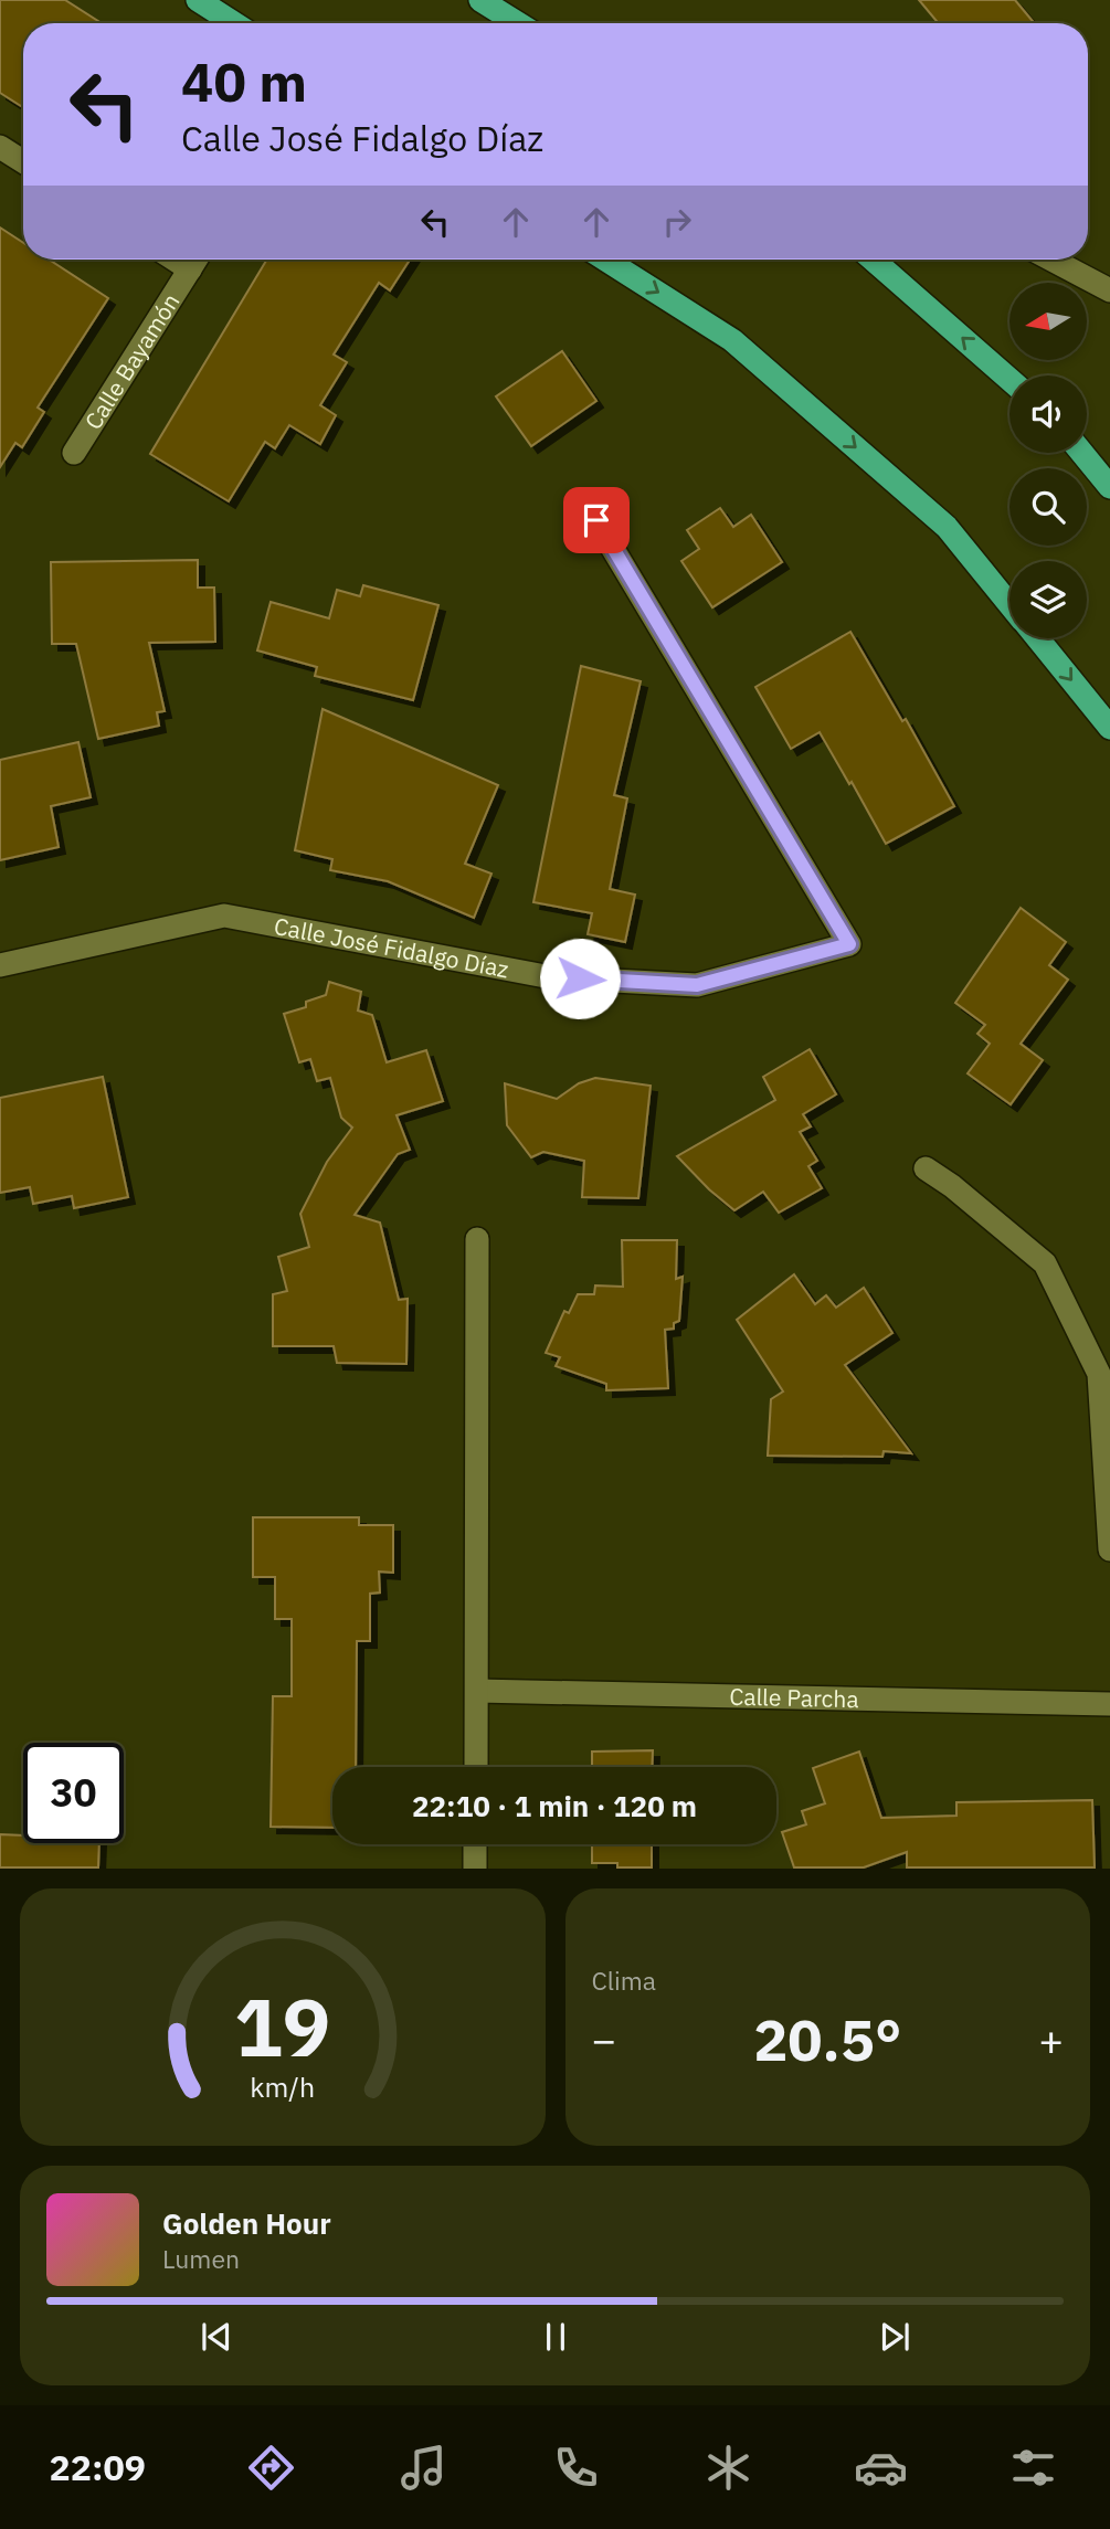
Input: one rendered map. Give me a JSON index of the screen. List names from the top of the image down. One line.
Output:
{"streets":{"street":["Calle Bayamón","Calle José Fidalgo Díaz","Calle Parcha"]},"north":"left","page":{"turn":["40 m","Calle José Fidalgo Díaz"],"limit":"30","trip":"22:10 · 1 min · 120 m","tile":"Clima","heat":["−","20.5°","+"],"song":["Golden Hour","Lumen"],"tabs":"22:09","gauge":["19","km/h"]}}
